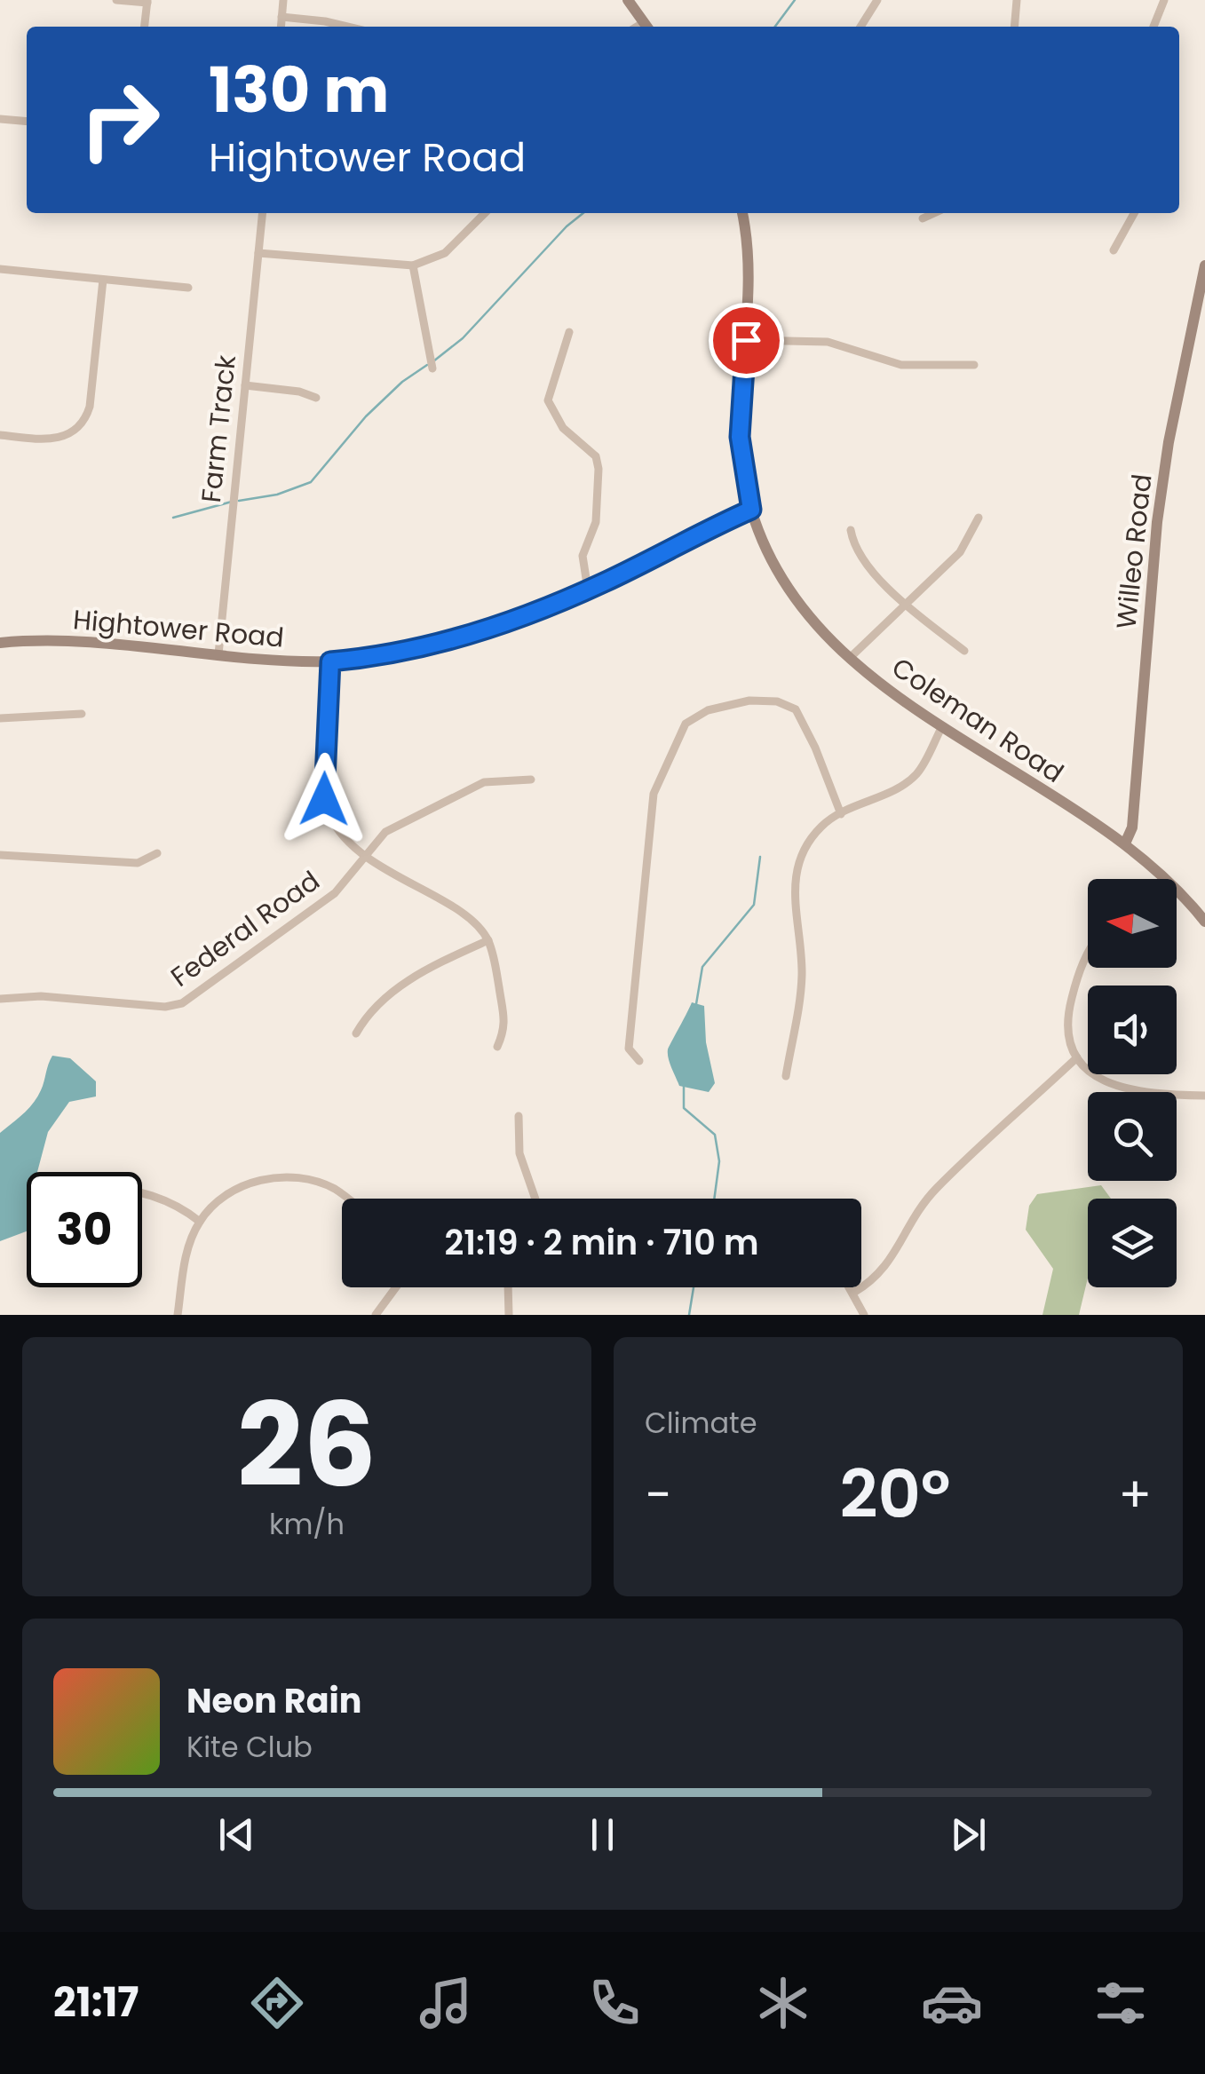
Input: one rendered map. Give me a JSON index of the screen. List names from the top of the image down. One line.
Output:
{"streets":{"street":["Farm Track","Willeo Road","Hightower Road","Coleman Road","Federal Road"]},"crossings":[["Farm Track","Hightower Road"],["Willeo Road","Coleman Road"],["Hightower Road","Coleman Road"]],"north":"left","page":{"turn":["130 m","Hightower Road"],"limit":"30","trip":"21:19 · 2 min · 710 m","tile":[["26","km/h"],"Climate"],"heat":["−","20°","+"],"song":["Neon Rain","Kite Club"],"tabs":"21:17"}}
